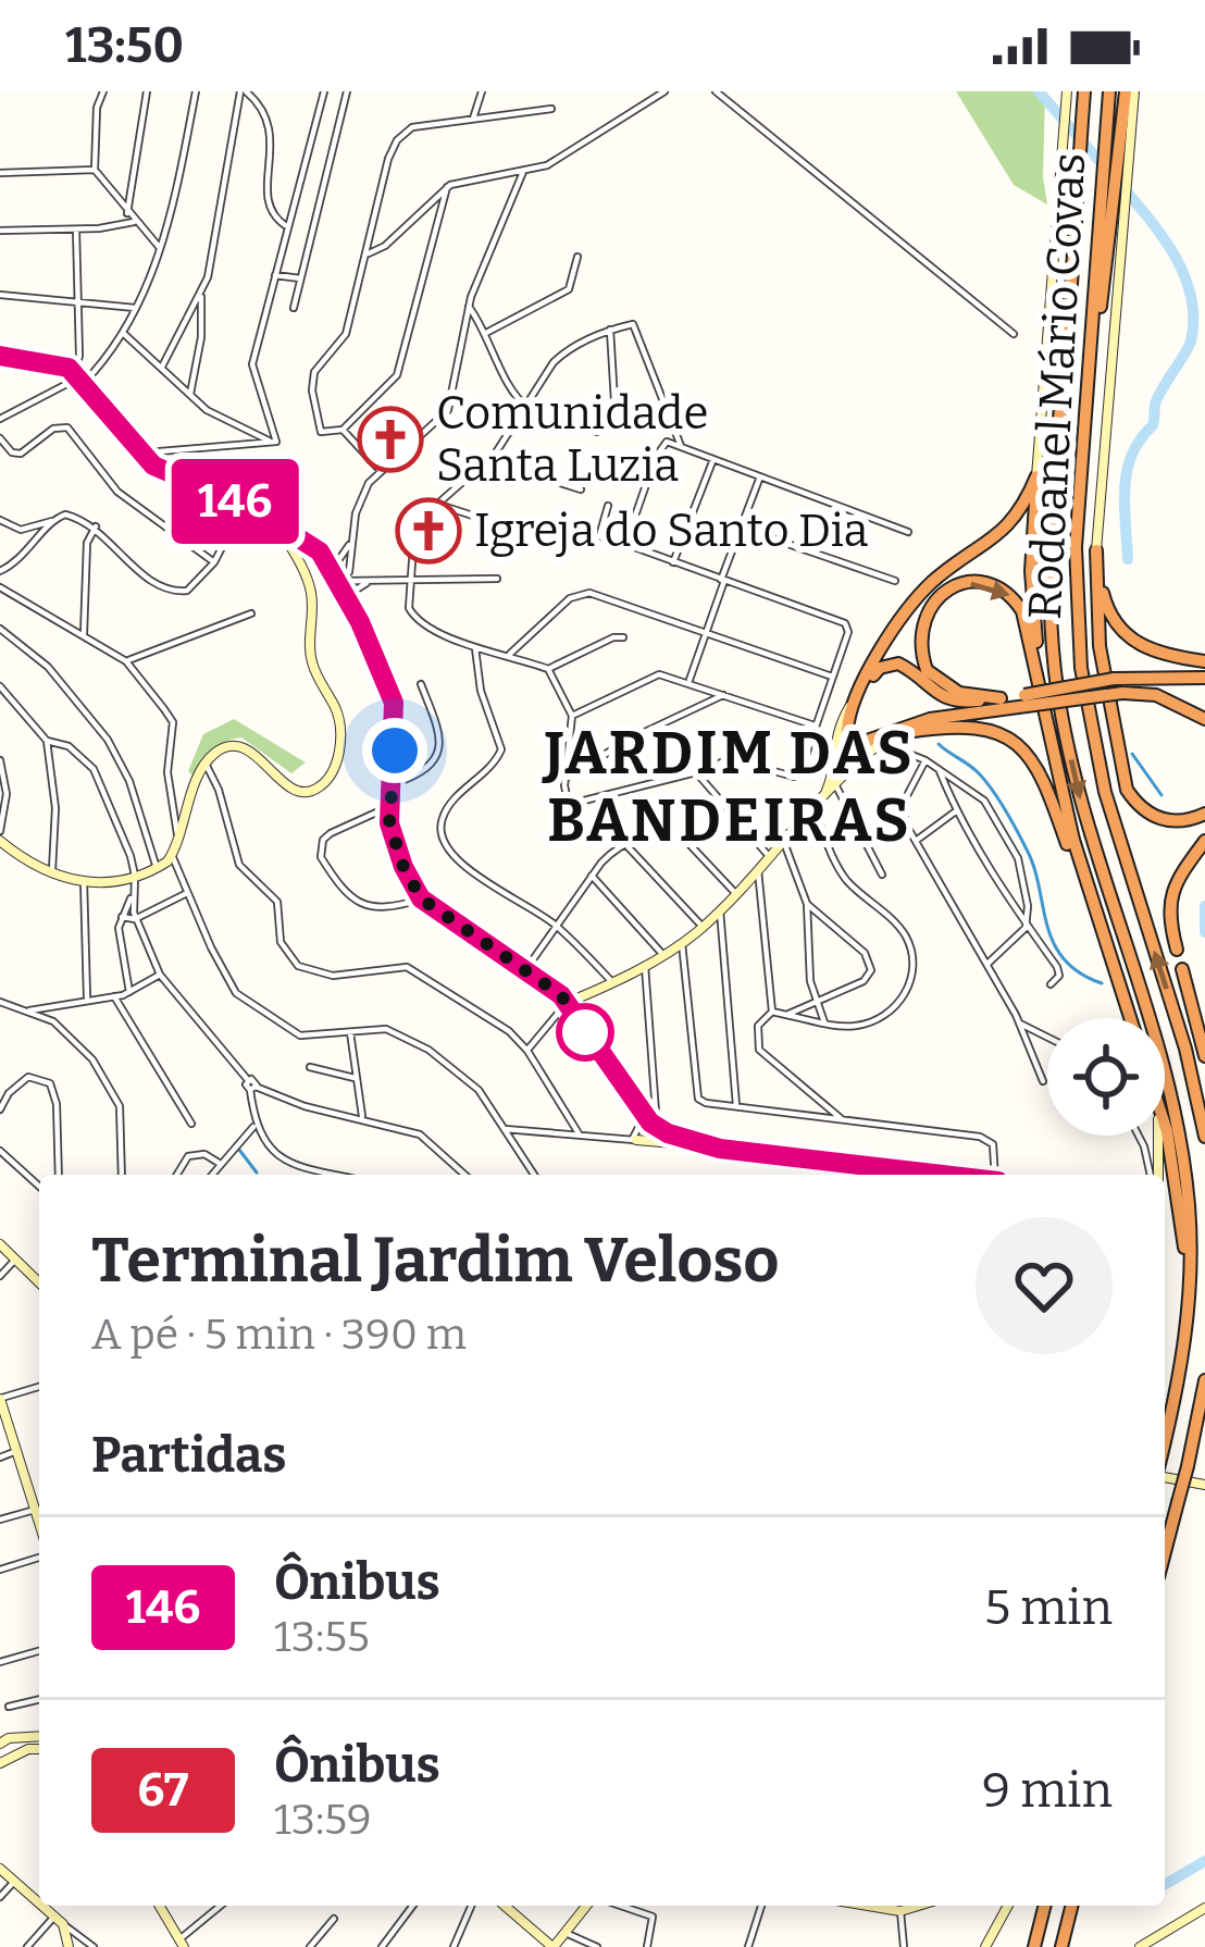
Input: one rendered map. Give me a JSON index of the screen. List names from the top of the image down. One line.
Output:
{"streets":{"highway":["Rodoanel Mário Covas"]},"districts":["JARDIM DAS BANDEIRAS"],"places":{"church":["Comunidade Santa Luzia","Igreja do Santo Dia"]},"lines":["bus line 146"],"page":{"status":"13:50","on_map":"146","heading":[["Terminal Jardim Veloso","A pé · 5 min · 390 m"],"Partidas"],"list":[{"mark":"146","name":"Ônibus","note":"13:55","value":"5 min"},{"mark":"67","name":"Ônibus","note":"13:59","value":"9 min"}]}}
